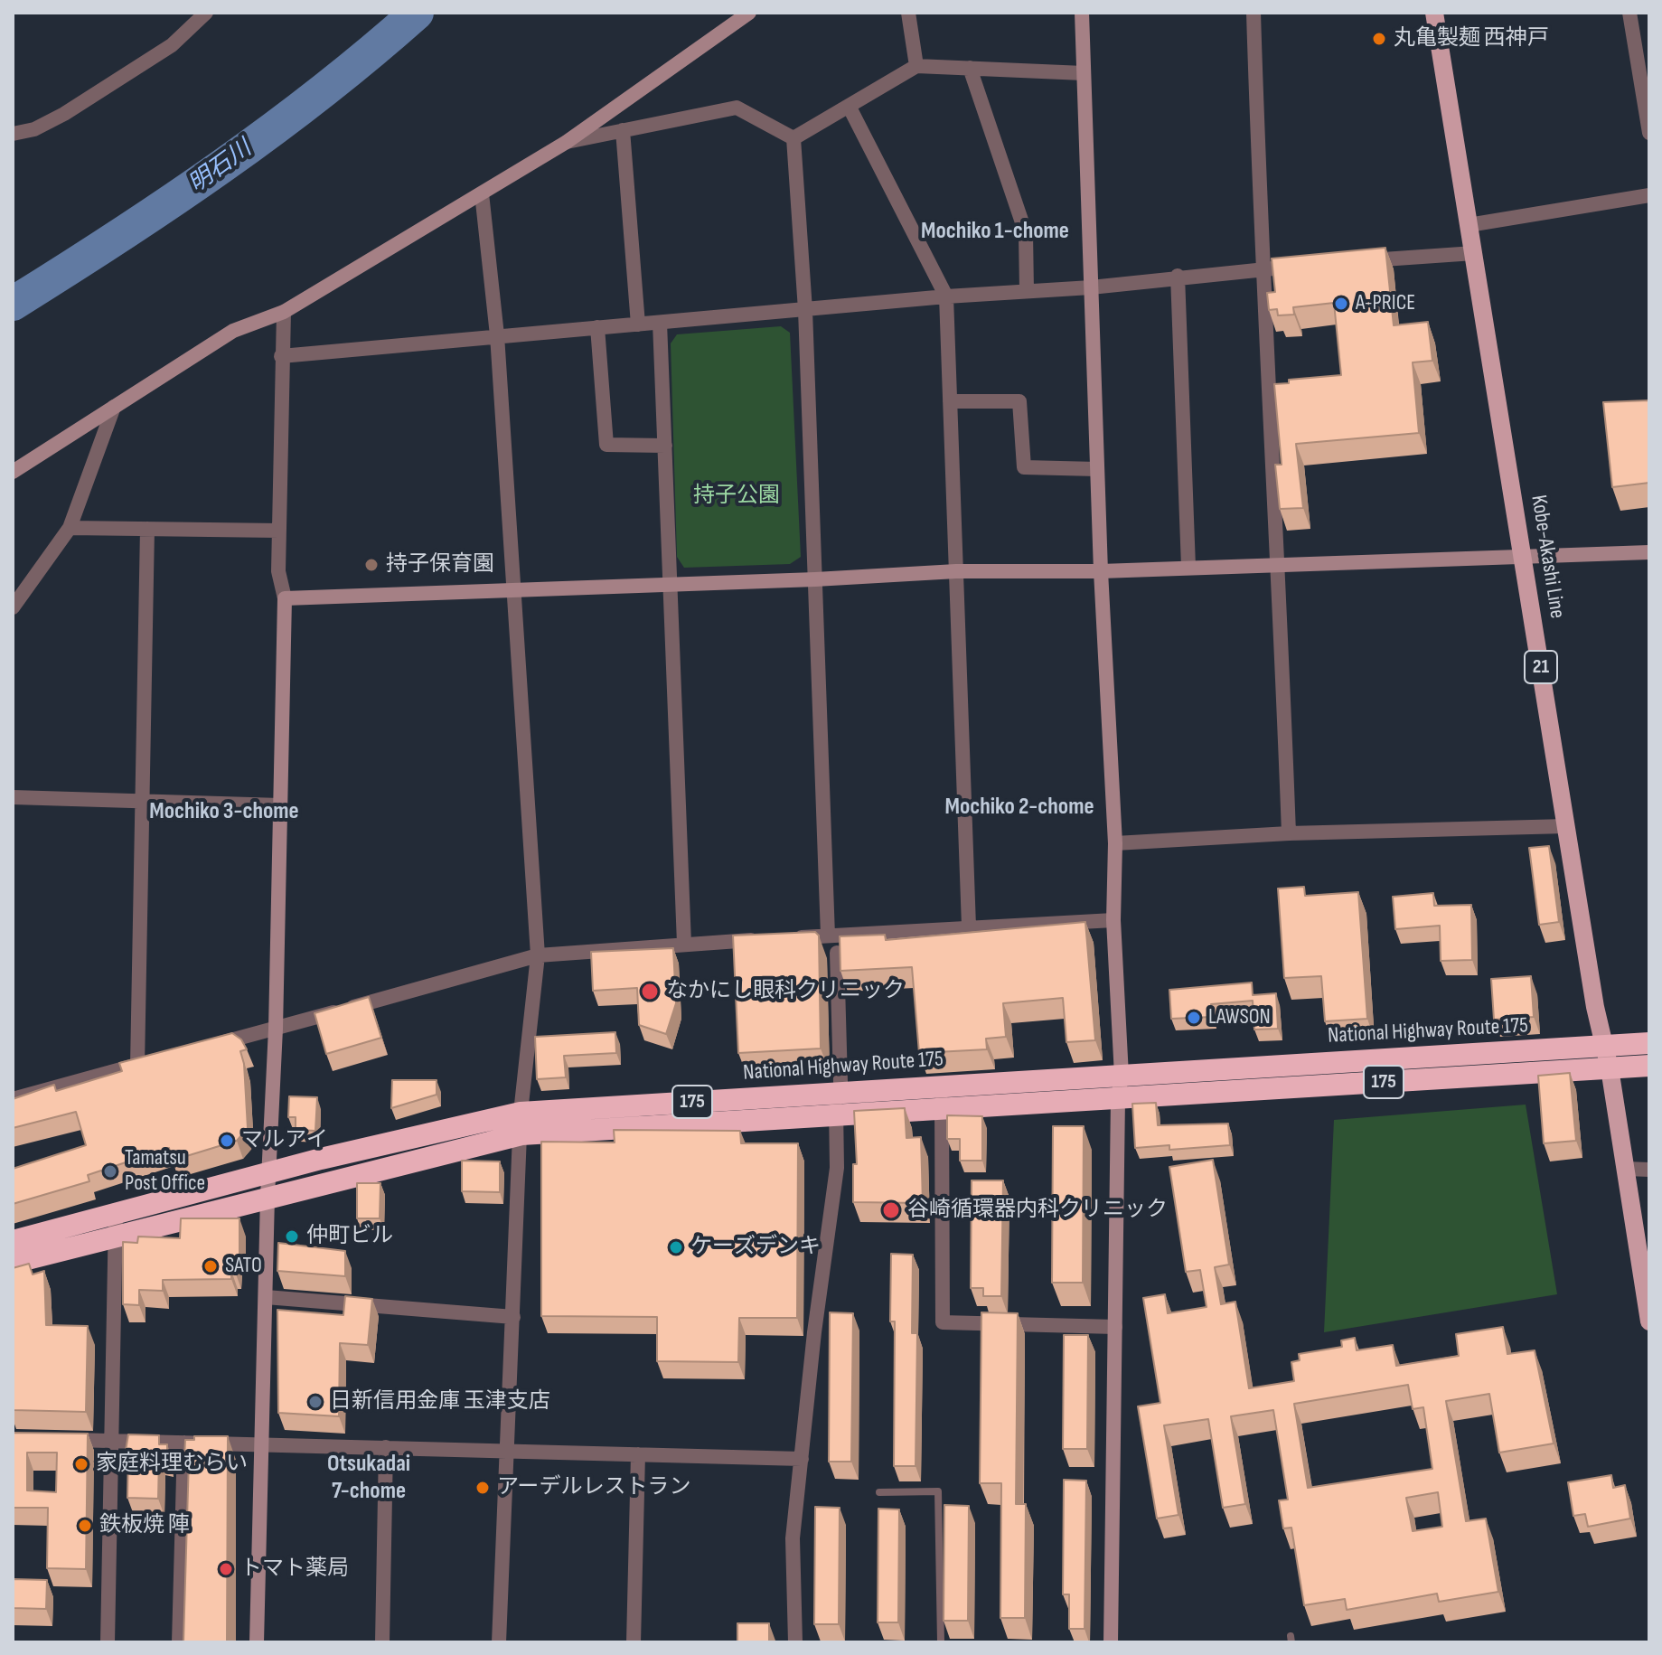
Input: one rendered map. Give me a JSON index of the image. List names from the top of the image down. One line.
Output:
{"streets":{"highway":["National Highway Route 175","175"],"main road":["Kobe-Akashi Line","21"]},"crossings":[["Kobe-Akashi Line","National Highway Route 175"]],"districts":["Mochiko 1-chome","Mochiko 2-chome","Mochiko 3-chome","Otsukadai 7-chome"],"water":["明石川"],"parks":["持子公園"],"places":["丸亀製麺 西神戸","A-PRICE","持子保育園","なかにし眼科クリニック","LAWSON","マルアイ","Tamatsu Post Office","谷崎循環器内科クリニック","仲町ビル","ケーズデンキ","SATO","日新信用金庫 玉津支店","家庭料理むらい","アーデルレストラン","鉄板焼 陣","トマト薬局"]}
